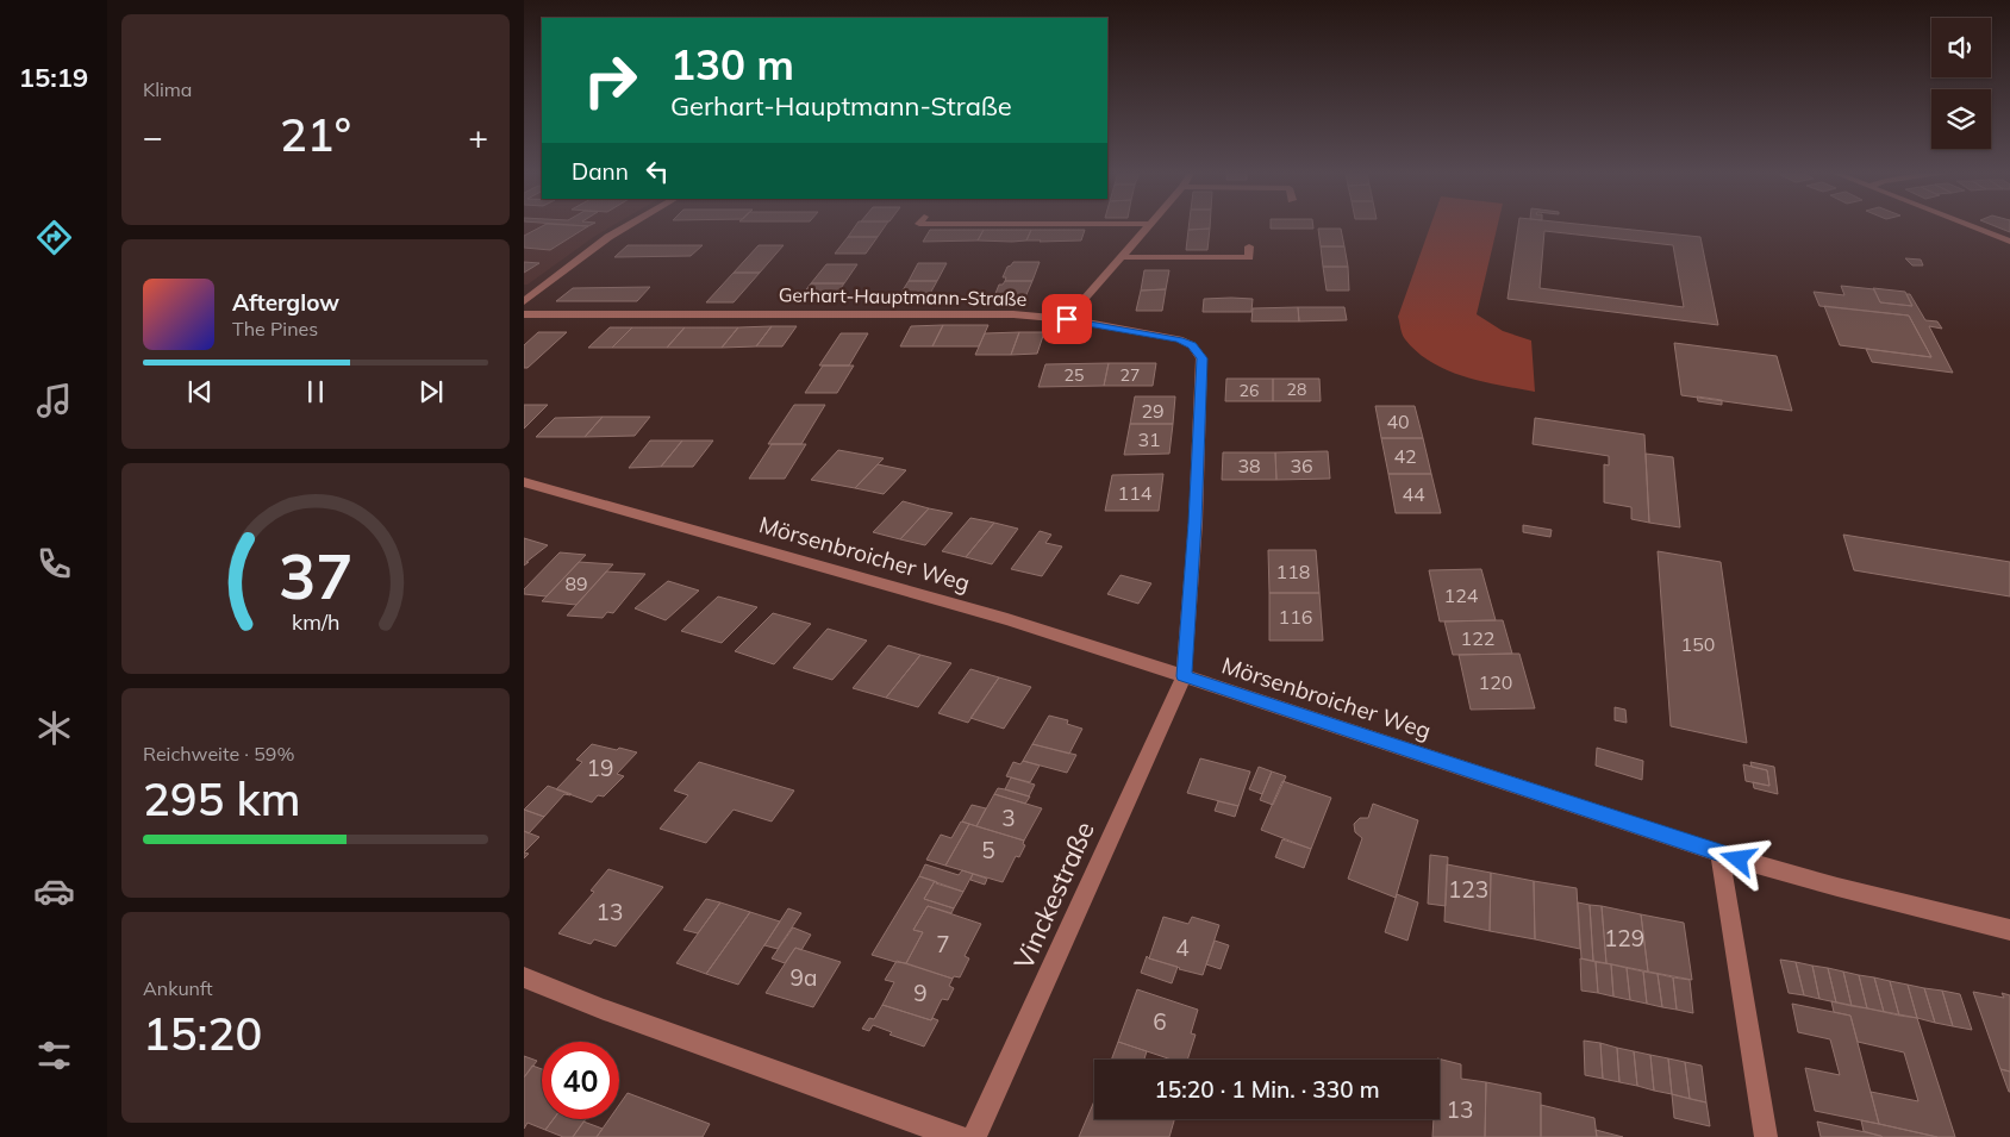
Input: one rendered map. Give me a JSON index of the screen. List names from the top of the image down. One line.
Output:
{"streets":{"street":["Gerhart-Hauptmann-Straße","Mörsenbroicher Weg","Vinckestraße"]},"crossings":[["Gerhart-Hauptmann-Straße","Mörsenbroicher Weg"],["Gerhart-Hauptmann-Straße","Vinckestraße"],["Mörsenbroicher Weg","Vinckestraße"]],"house_numbers":["25","27","28","26","29","40","31","42","38","36","114","44","118","89","124","116","122","150","120","19","3","5","123","13","129","7","4","9a","9","6","13"],"page":{"tabs":"15:19","tile":["Klima",["Reichweite · 59%","295 km"],["Ankunft","15:20"]],"turn":["130 m","Gerhart-Hauptmann-Straße"],"heat":["−","21°","+"],"then":"Dann","song":["Afterglow","The Pines"],"limit":"40","trip":"15:20 · 1 Min. · 330 m","gauge":["37","km/h"]}}
